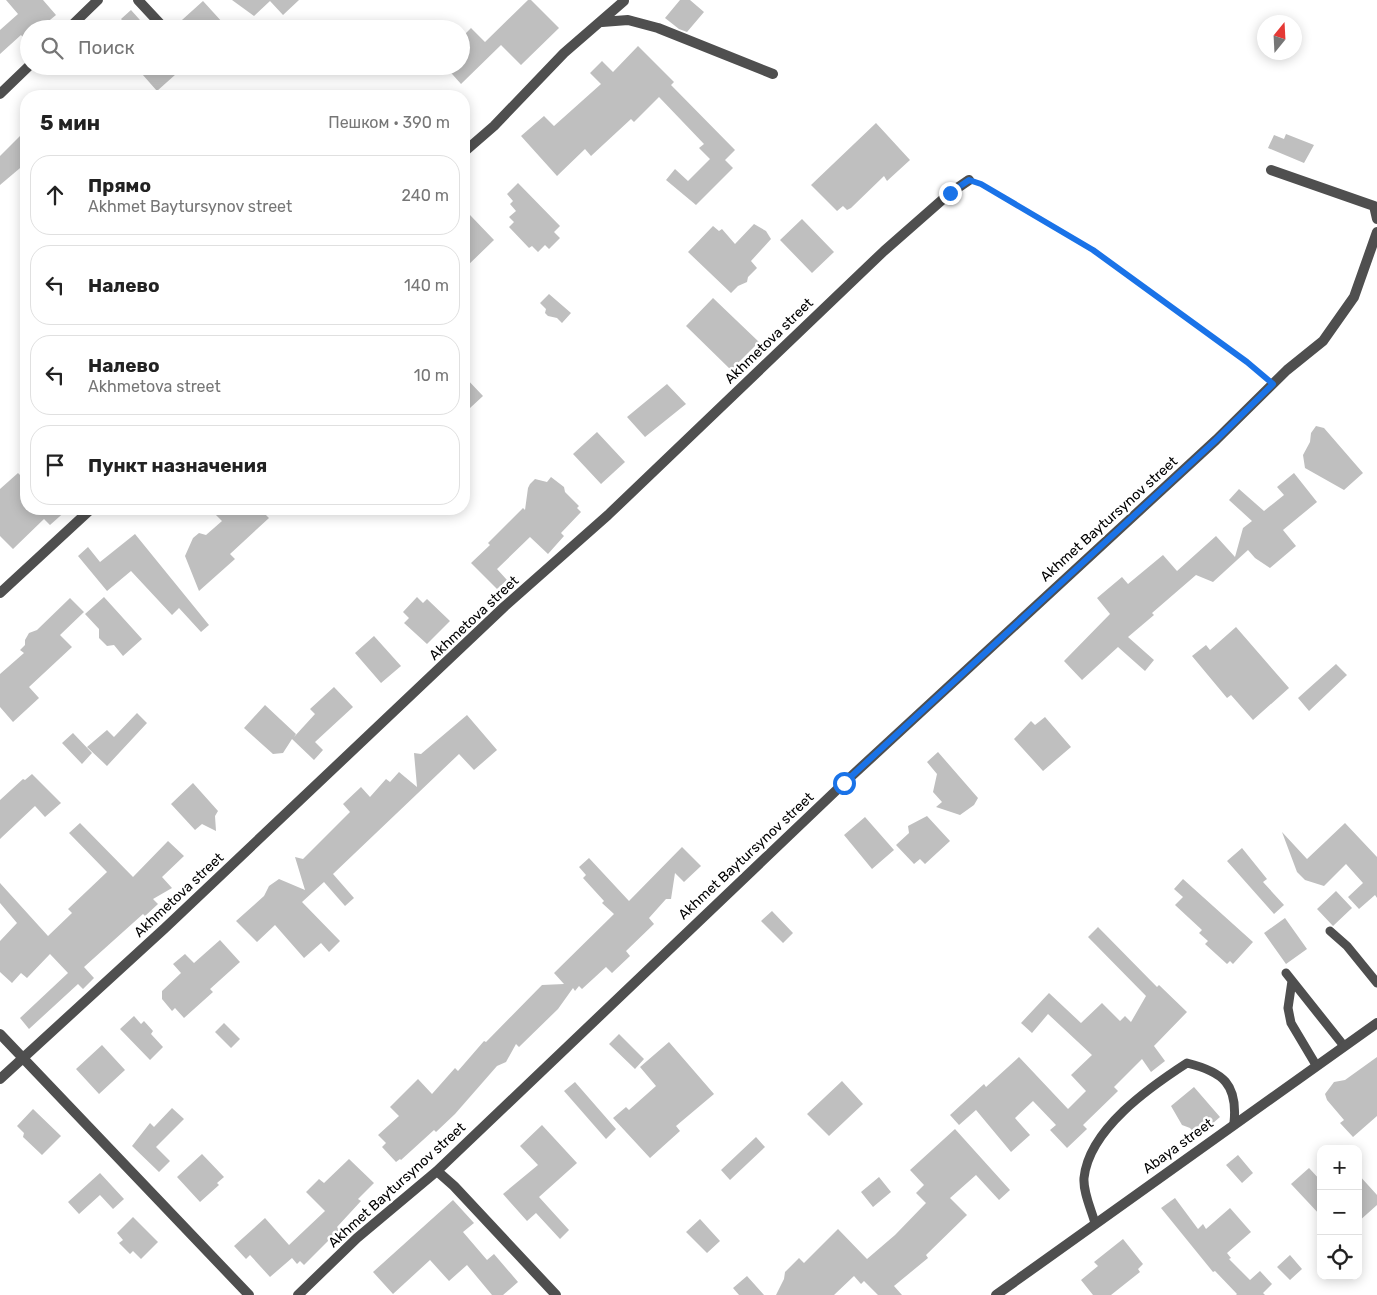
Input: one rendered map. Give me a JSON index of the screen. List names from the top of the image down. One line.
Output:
{"streets":{"street":["Akhmetova street","Akhmet Baytursynov street","Abaya street"]},"north":"top","page":{"search":"Поиск","heading":["5 мин","Пешком · 390 m"],"list":[["Прямо","Akhmet Baytursynov street","240 m"],["Налево","140 m"],["Налево","Akhmetova street","10 m"],"Пункт назначения"],"map_buttons":["+","−"]}}
